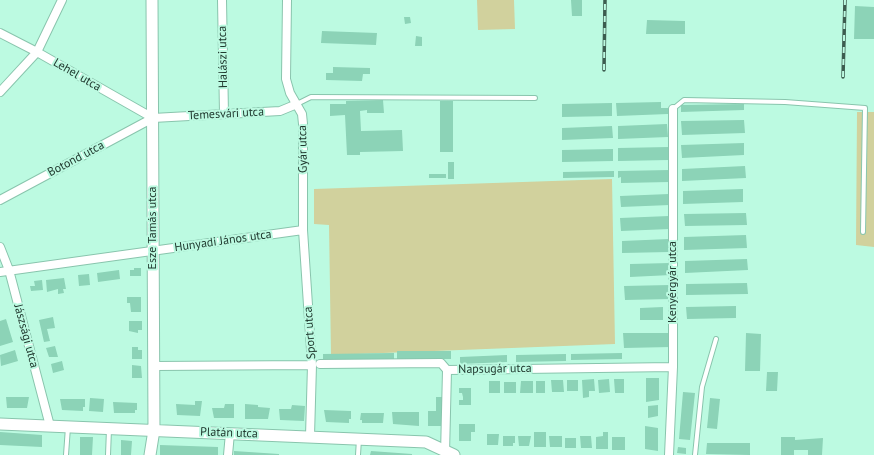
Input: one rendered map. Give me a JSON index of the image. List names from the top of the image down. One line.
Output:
{"streets":{"street":["Halászi utca","Lehel utca","Temesvári utca","Gyár utca","Botond utca","Esze Tamás utca","Hunyadi János utca","Kenyérgyár utca","Sport utca","Jászsági utca","Napsugár utca","Platán utca"]},"crossings":[["Halászi utca","Temesvári utca"],["Lehel utca","Temesvári utca"],["Lehel utca","Botond utca"],["Lehel utca","Esze Tamás utca"],["Temesvári utca","Gyár utca"],["Temesvári utca","Botond utca"],["Temesvári utca","Esze Tamás utca"],["Gyár utca","Hunyadi János utca"],["Gyár utca","Sport utca"],["Botond utca","Esze Tamás utca"],["Esze Tamás utca","Hunyadi János utca"],["Esze Tamás utca","Napsugár utca"],["Esze Tamás utca","Platán utca"],["Hunyadi János utca","Sport utca"],["Hunyadi János utca","Jászsági utca"],["Kenyérgyár utca","Napsugár utca"],["Sport utca","Napsugár utca"],["Sport utca","Platán utca"],["Jászsági utca","Platán utca"]]}
